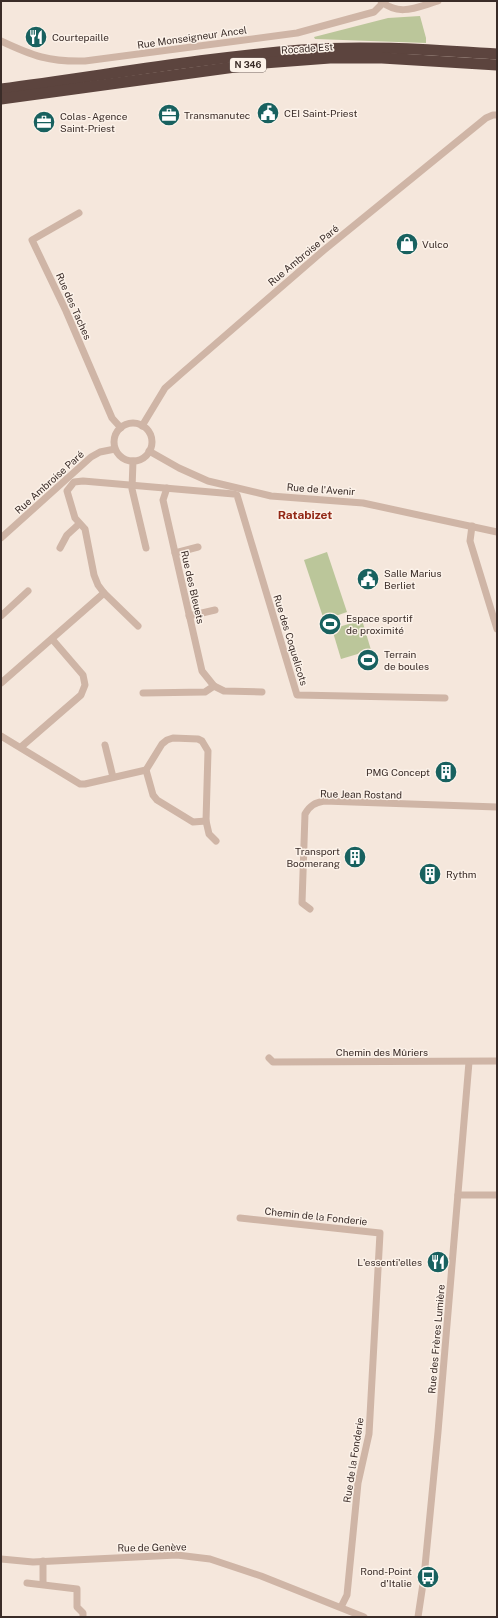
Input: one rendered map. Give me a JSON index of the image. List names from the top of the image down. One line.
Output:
{"streets":{"highway":["Rocade Est","N 346"],"street":["Rue Monseigneur Ancel","Rue Ambroise Paré","Rue des Taches","Rue de l'Avenir","Rue des Bleuets","Rue des Coquelicots","Rue Jean Rostand","Chemin des Mûriers","Chemin de la Fonderie","Rue des Frères Lumière","Rue de la Fonderie","Rue de Genève"]},"crossings":[["Rue Ambroise Paré","Rue des Taches"],["Rue Ambroise Paré","Rue de l'Avenir"],["Rue des Taches","Rue de l'Avenir"],["Rue des Bleuets","Rue des Coquelicots"],["Chemin des Mûriers","Rue des Frères Lumière"],["Chemin de la Fonderie","Rue de la Fonderie"],["Rue de la Fonderie","Rue de Genève"]],"districts":["Ratabizet"],"places":{"restaurant":["Courtepaille","L'essenti'elles"],"public building":["CEI Saint-Priest","Salle Marius Berliet"],"office":["Transmanutec","Colas - Agence Saint-Priest"],"shop":["Vulco"],"sports":["Espace sportif de proximité","Terrain de boules"],"building":["PMG Concept","Transport Boomerang","Rythm"],"bus stop":["Rond-Point d'Italie"]}}
